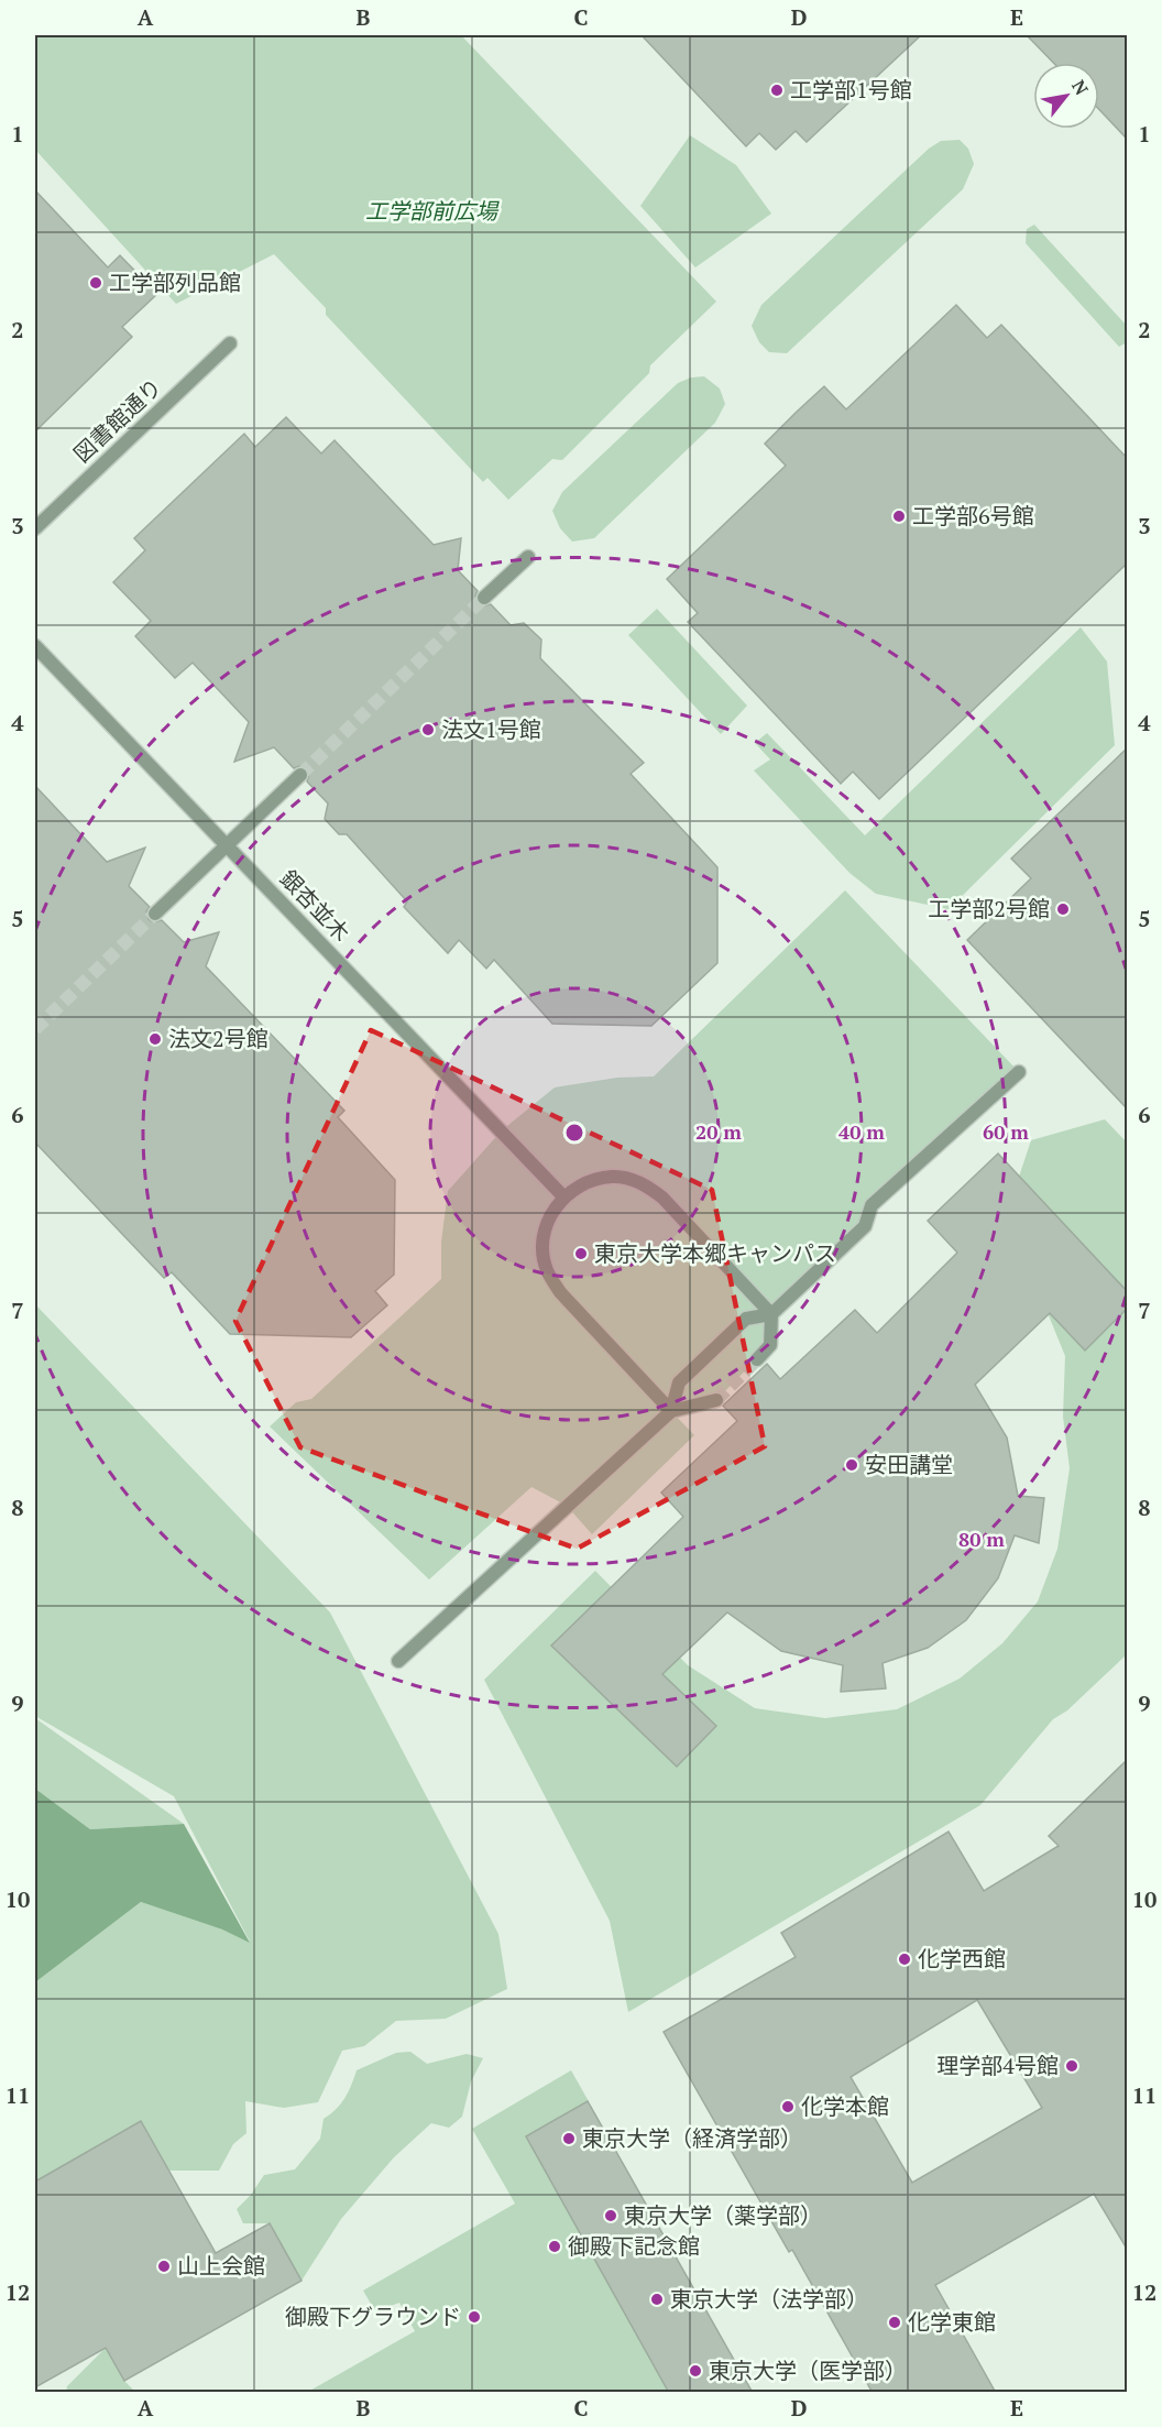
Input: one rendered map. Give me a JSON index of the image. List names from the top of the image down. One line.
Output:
{"streets":{"street":["図書館通り","銀杏並木"]},"parks":["工学部前広場"],"places":["工学部1号館","工学部列品館","工学部6号館","法文1号館","工学部2号館","法文2号館","東京大学本郷キャンパス","安田講堂","化学西館","理学部4号館","化学本館","東京大学（経済学部）","東京大学（薬学部）","御殿下記念館","山上会館","東京大学（法学部）","御殿下グラウンド","化学東館","東京大学（医学部）"],"north":"top right","grid":{"columns":["A","B","C","D","E"],"rows":["1","2","3","4","5","6","7","8","9","10","11","12"]},"rings":["20 m","40 m","60 m","80 m"]}
